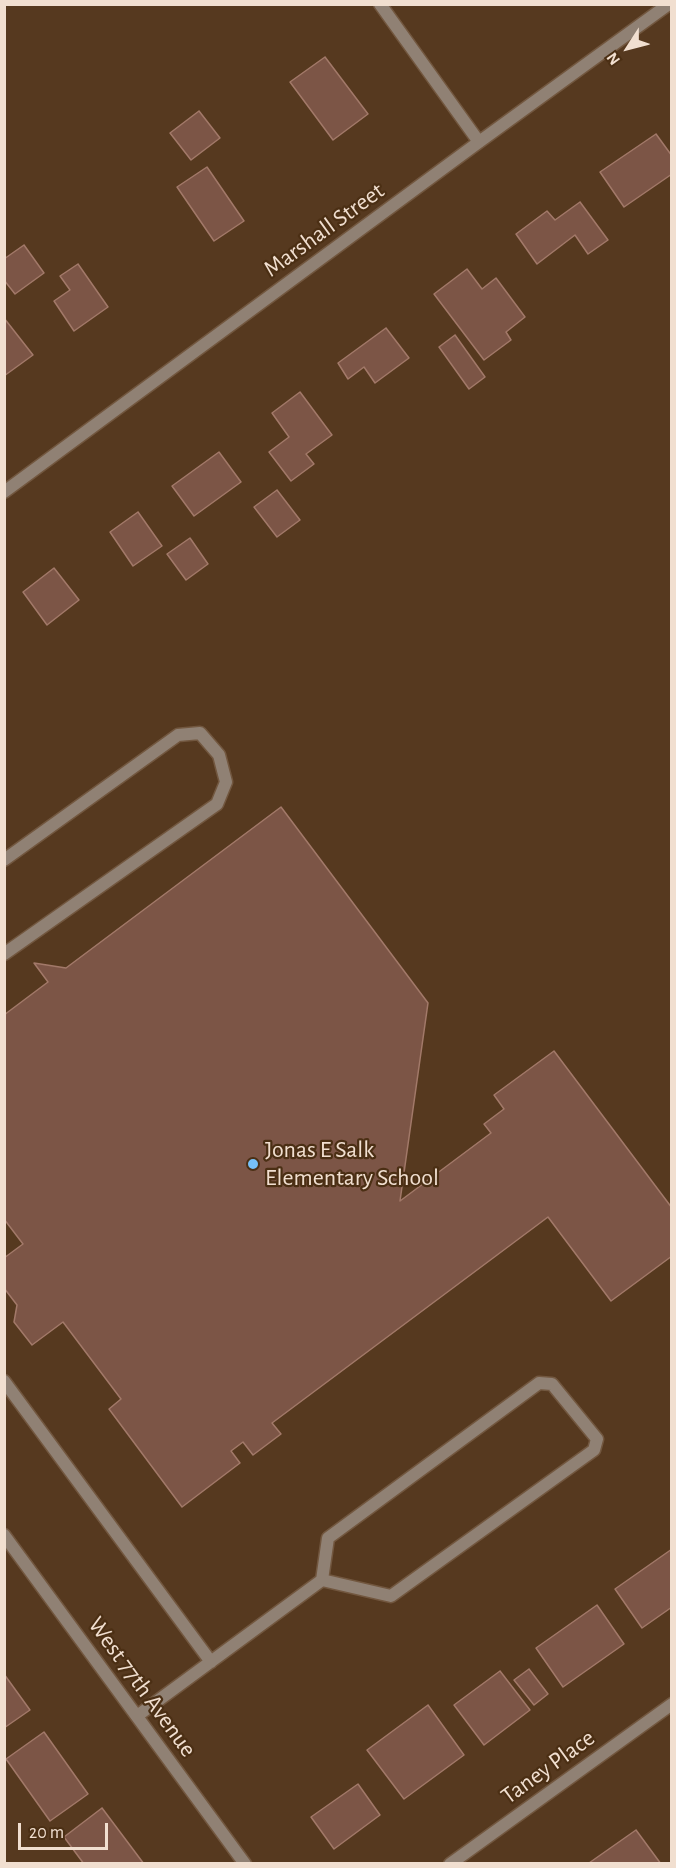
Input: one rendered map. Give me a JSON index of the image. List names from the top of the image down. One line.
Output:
{"streets":{"street":["Marshall Street","West 77th Avenue","Taney Place"]},"places":["Jonas E Salk Elementary School"],"scale_bar":"20 m","north":"bottom left"}
